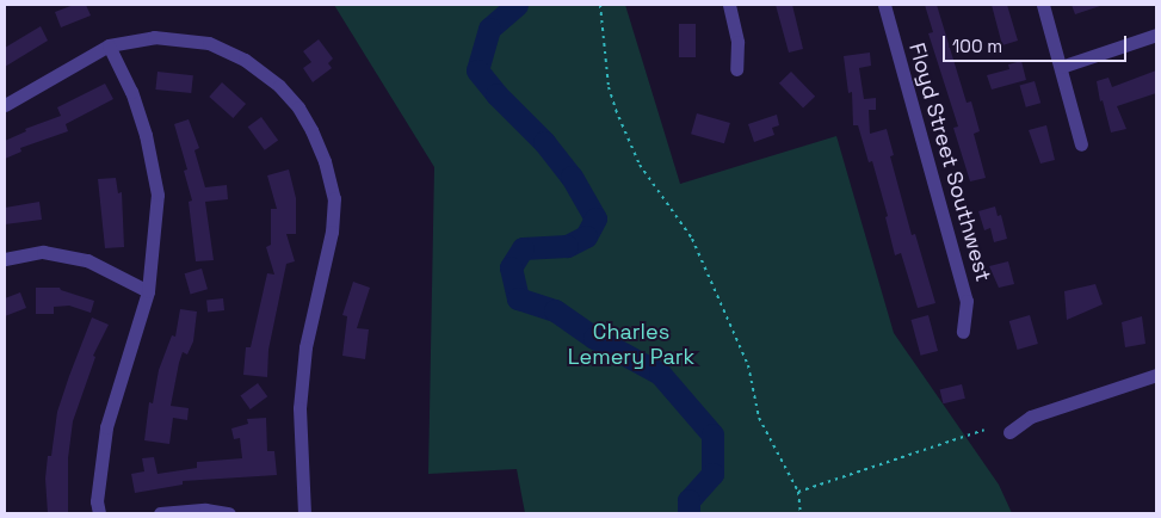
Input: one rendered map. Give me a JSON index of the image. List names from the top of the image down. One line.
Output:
{"streets":{"street":["Floyd Street Southwest"]},"parks":["Charles Lemery Park"],"scale_bar":"100 m"}
